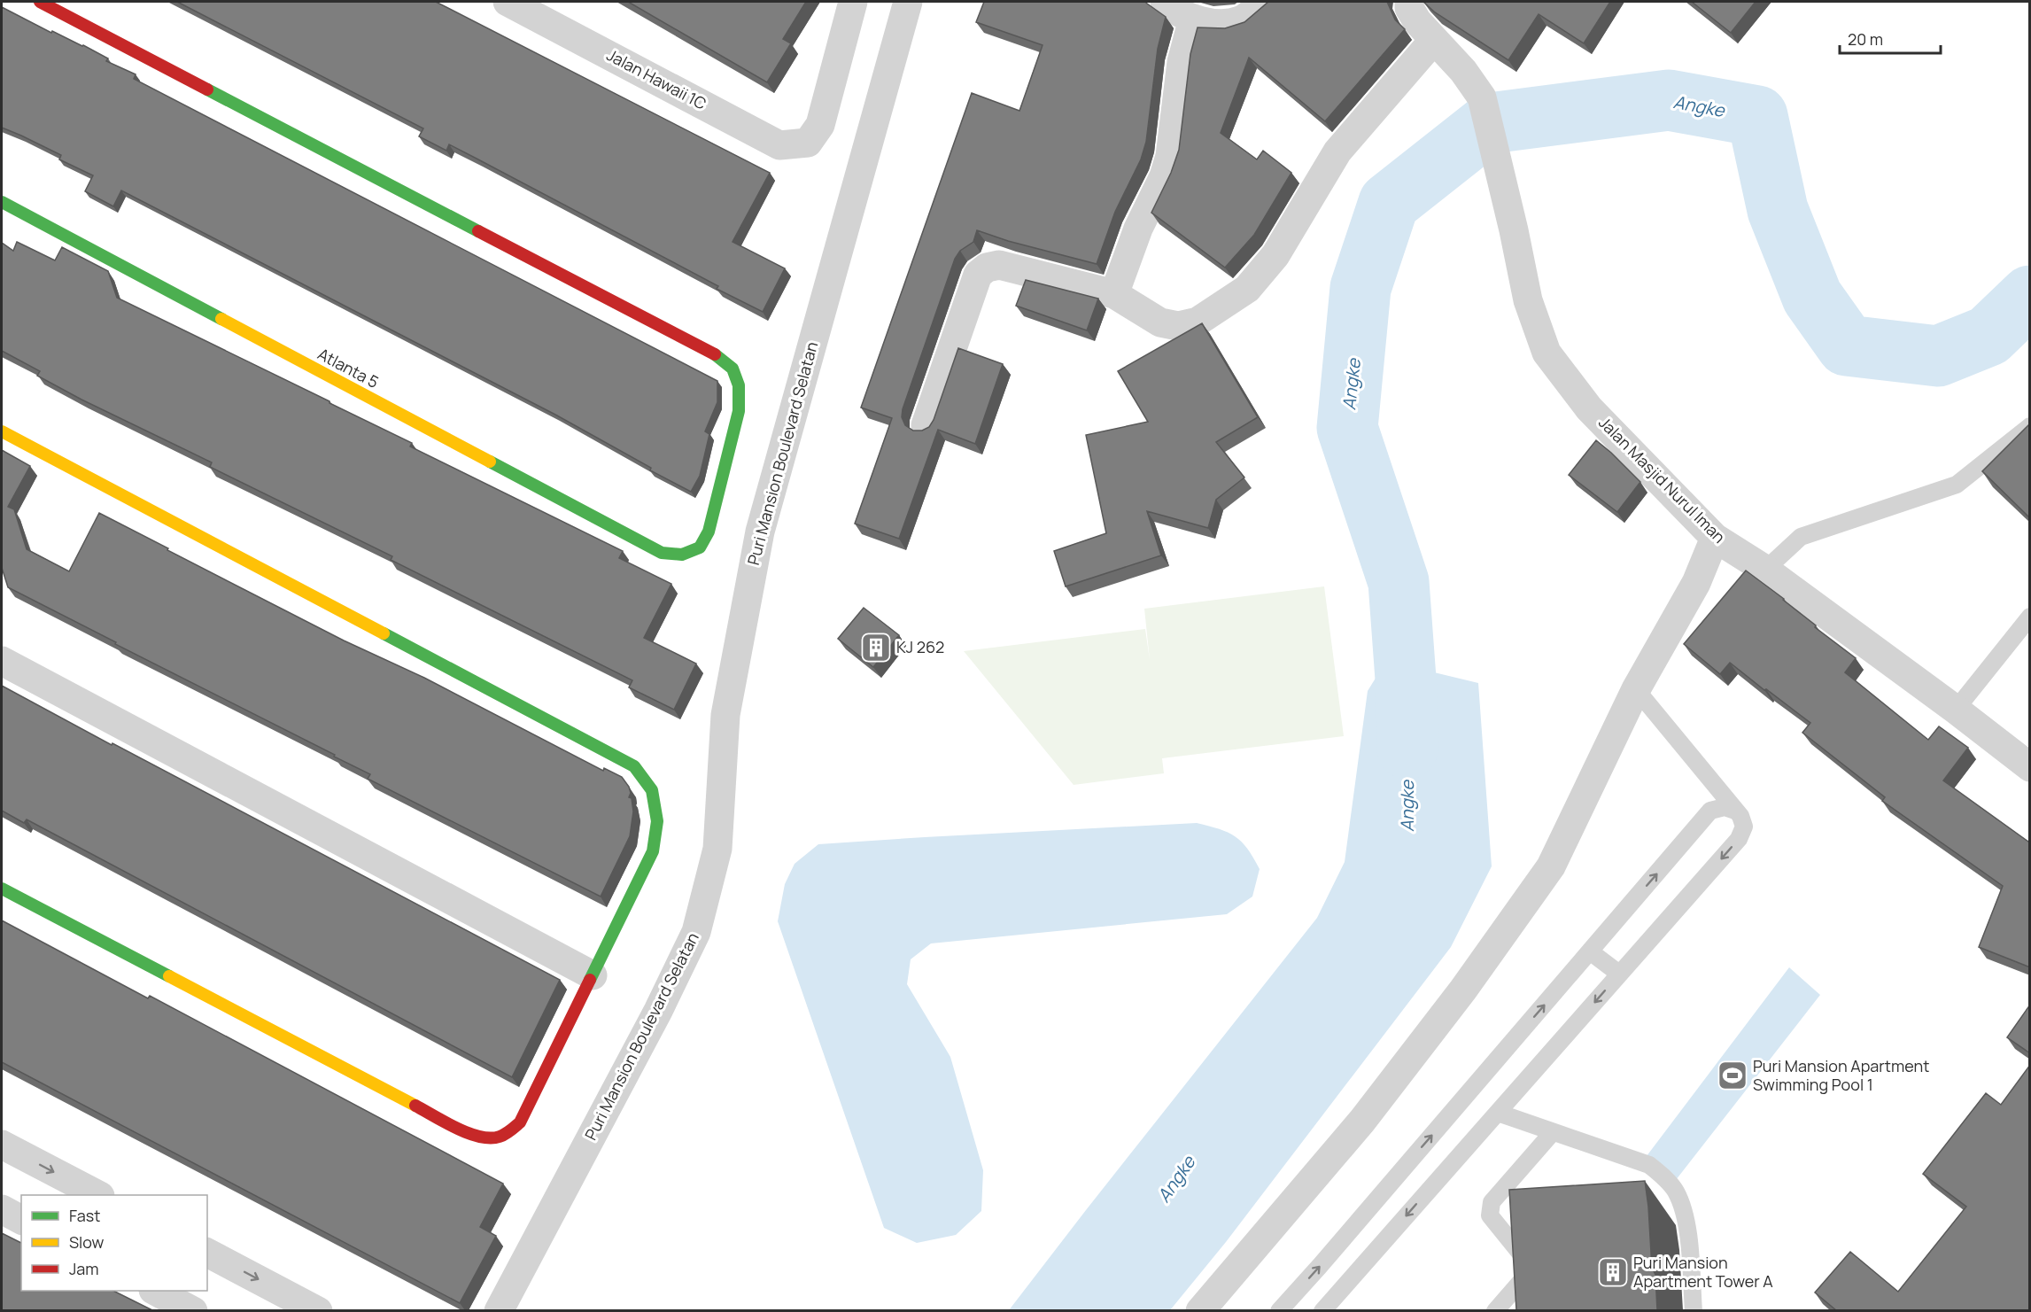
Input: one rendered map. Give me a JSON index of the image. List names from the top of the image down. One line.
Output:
{"streets":{"street":["Jalan Hawaii 1C","Atlanta 5","Puri Mansion Boulevard Selatan","Jalan Masjid Nurul Iman"]},"water":["Angke"],"places":{"building":["KJ 262","Puri Mansion Apartment Tower A"],"sports":["Puri Mansion Apartment Swimming Pool 1"]},"legend":["Fast","Slow","Jam"],"scale_bar":"20 m"}
